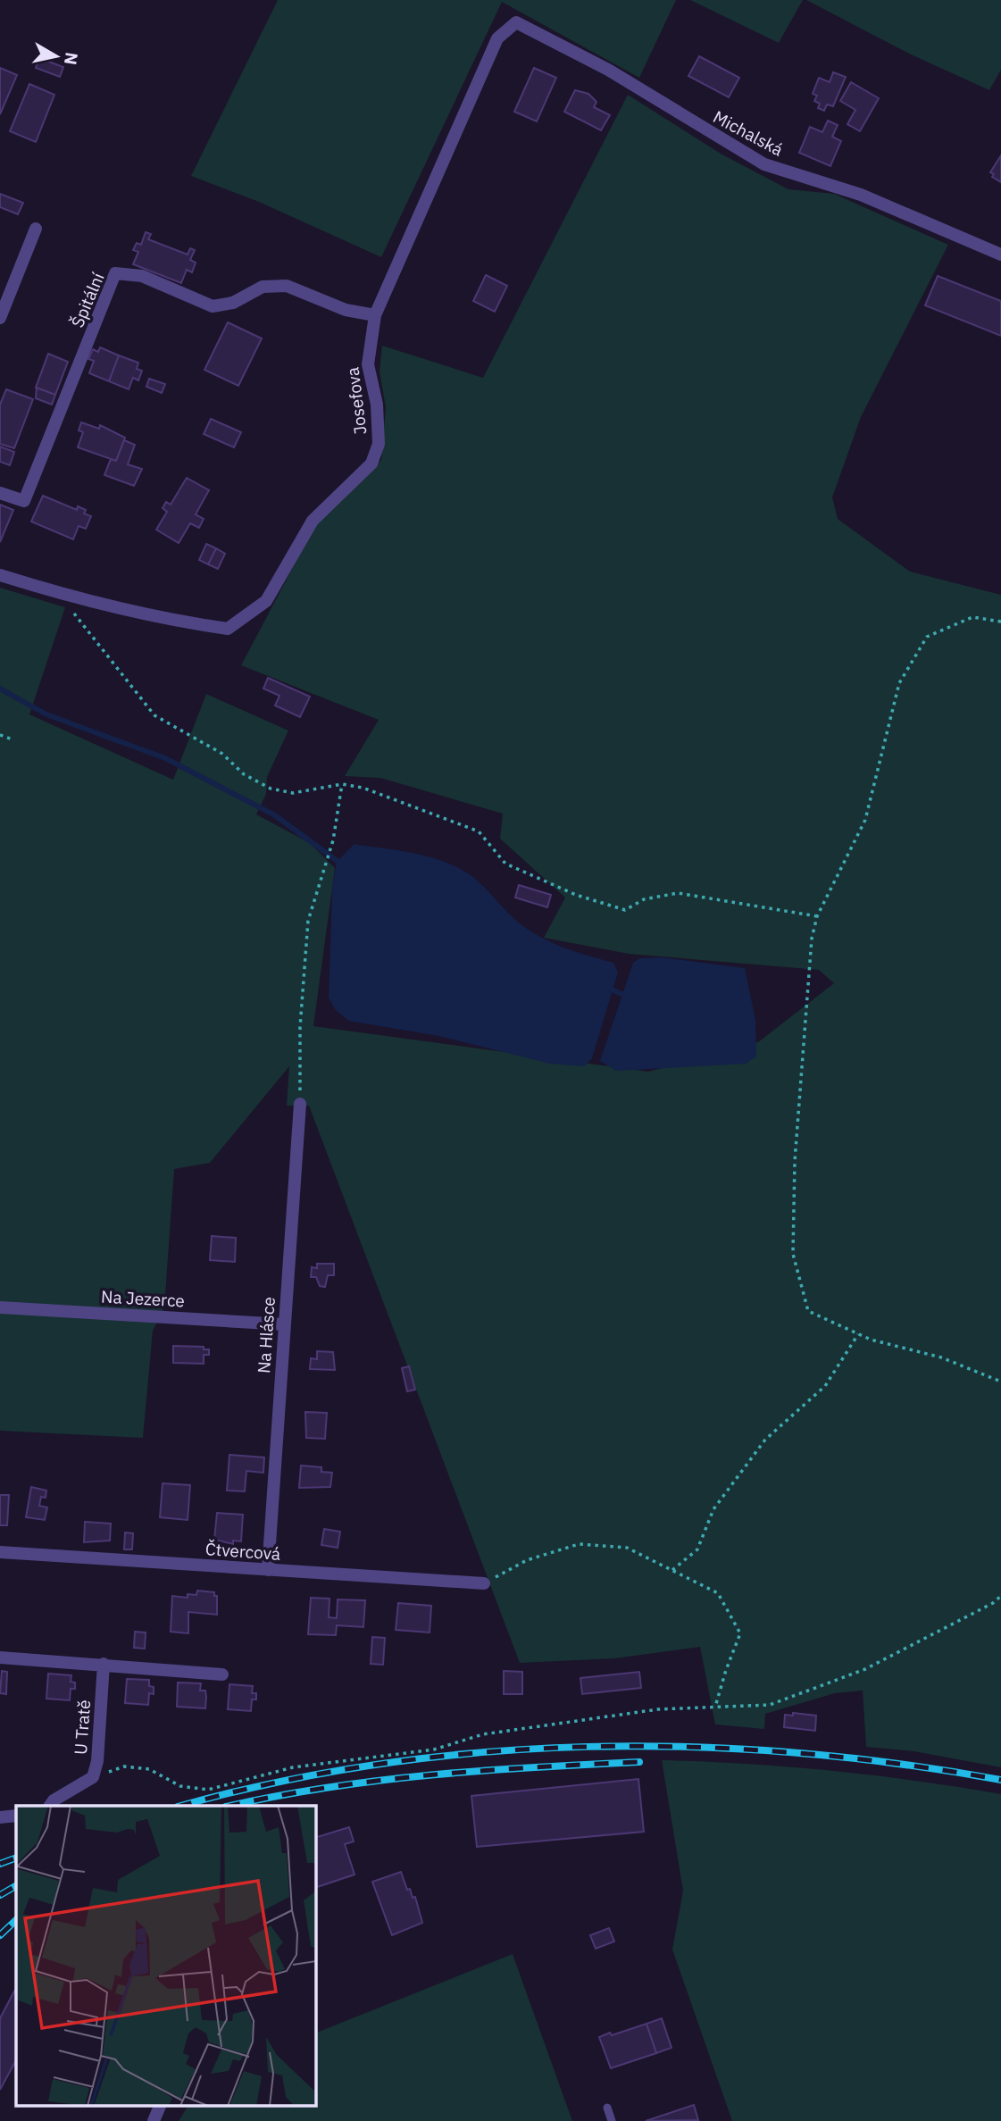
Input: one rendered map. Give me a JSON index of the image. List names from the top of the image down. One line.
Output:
{"streets":{"street":["Michalská","Špitální","Josefova","Na Jezerce","Na Hlásce","Čtvercová","U Tratě"]},"crossings":[["Michalská","Josefova"],["Špitální","Josefova"],["Na Jezerce","Na Hlásce"],["Na Hlásce","Čtvercová"]],"north":"right"}
